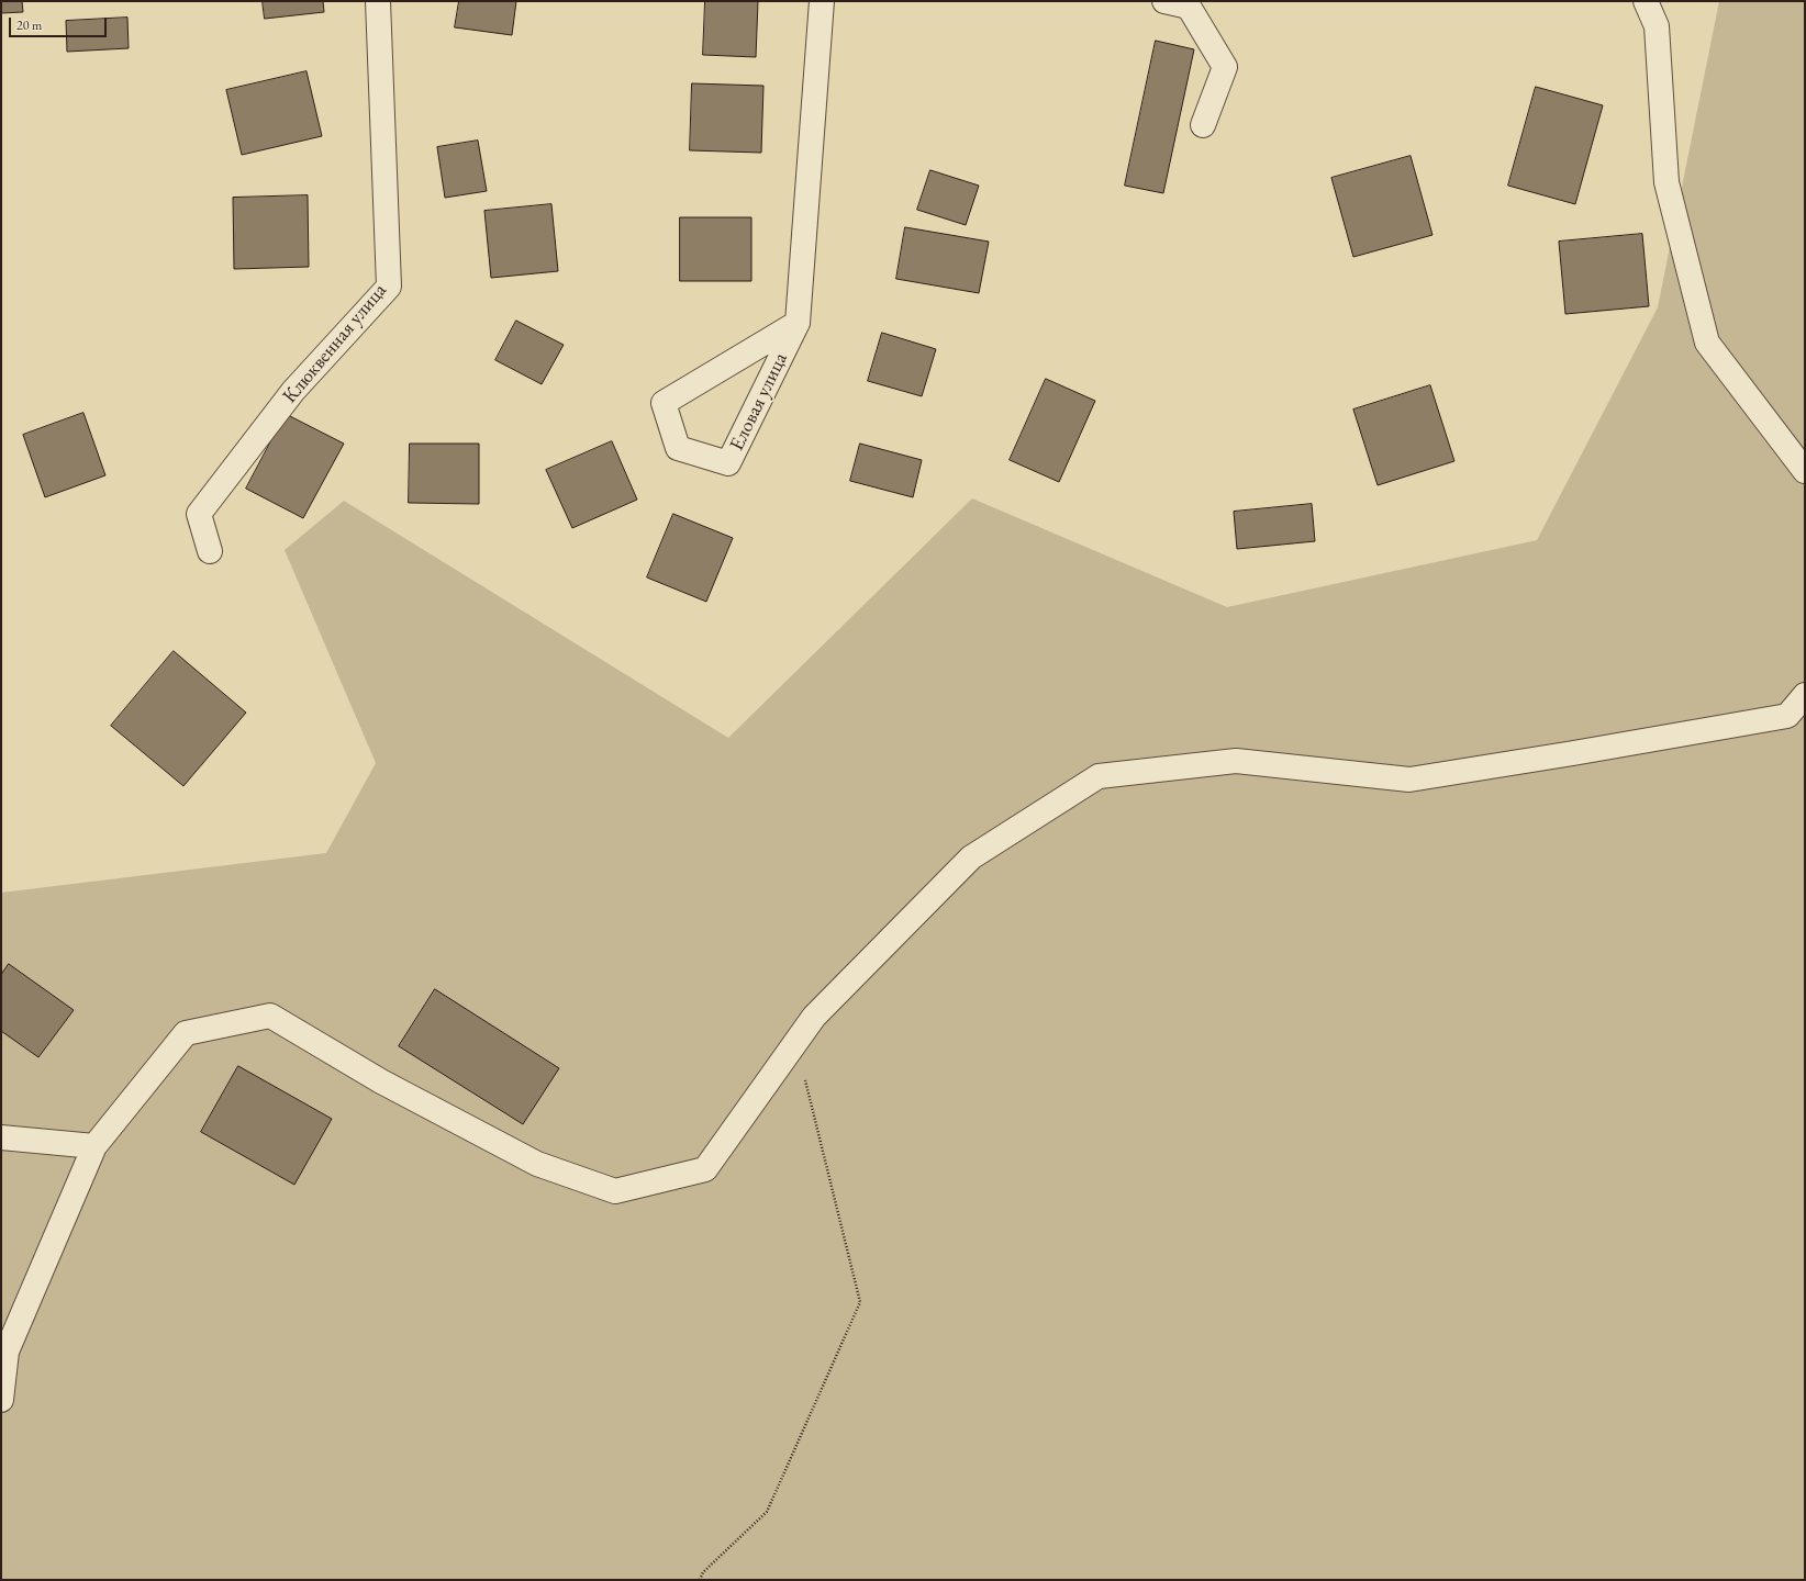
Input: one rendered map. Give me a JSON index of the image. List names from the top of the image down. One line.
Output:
{"streets":{"street":["Клюквенная улица","Еловая улица"]},"scale_bar":"20 m"}
